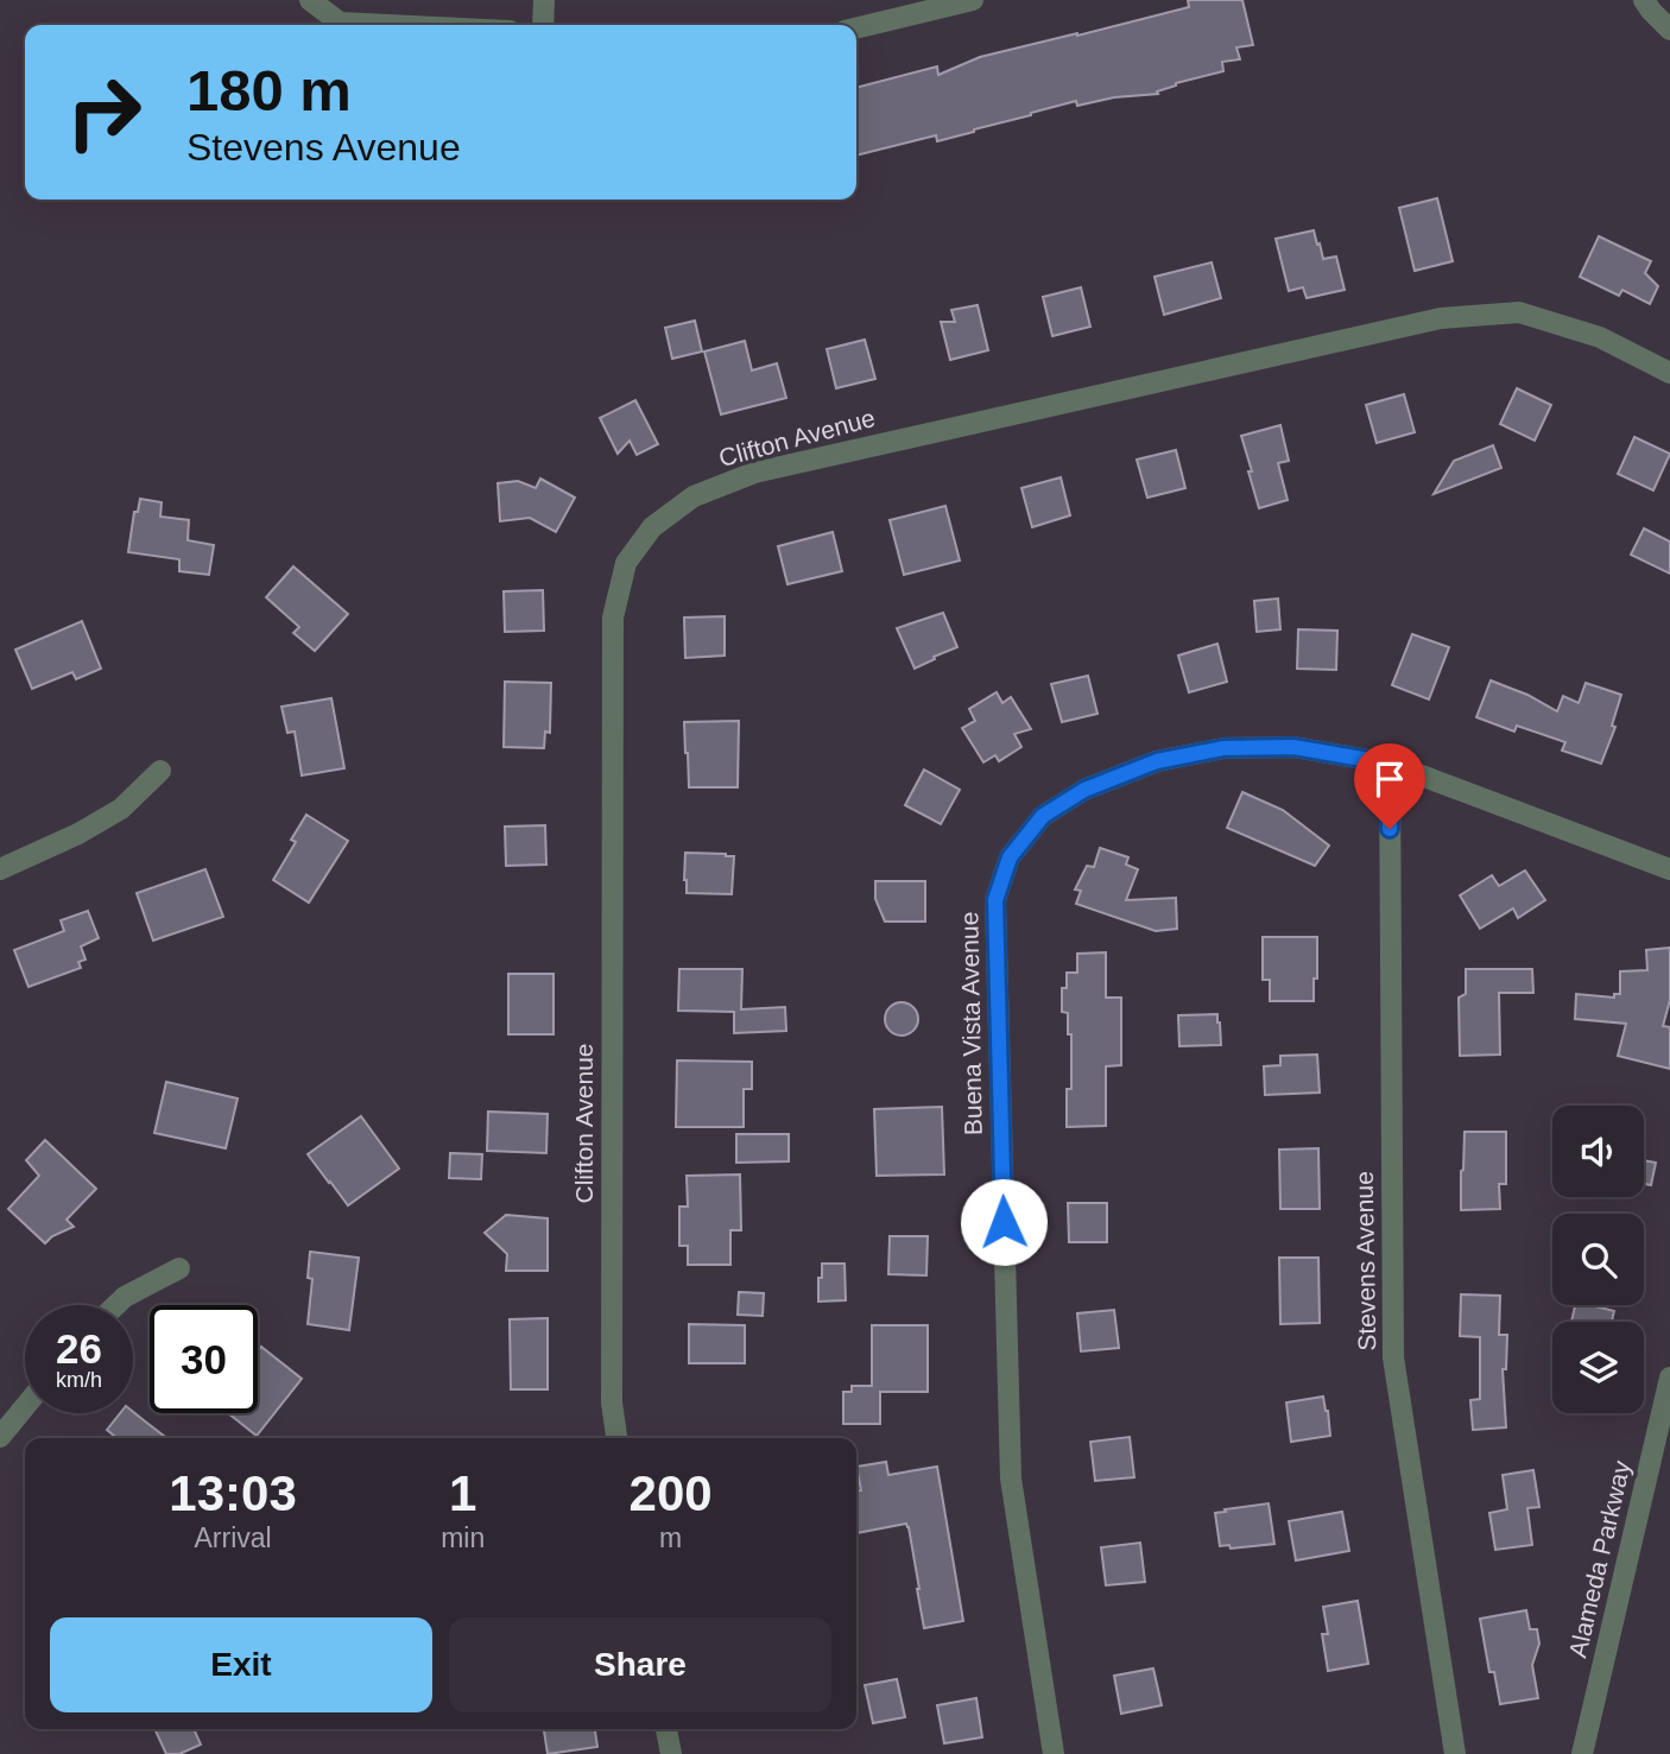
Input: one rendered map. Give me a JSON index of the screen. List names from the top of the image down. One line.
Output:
{"streets":{"street":["Clifton Avenue","Buena Vista Avenue","Stevens Avenue","Alameda Parkway"]},"crossings":[["Buena Vista Avenue","Stevens Avenue"]],"page":{"turn":["180 m","Stevens Avenue"],"speed":"26 km/h","limit":"30","eta":["13:03","Arrival","1","min","200","m"],"buttons":["Exit","Share"]}}
